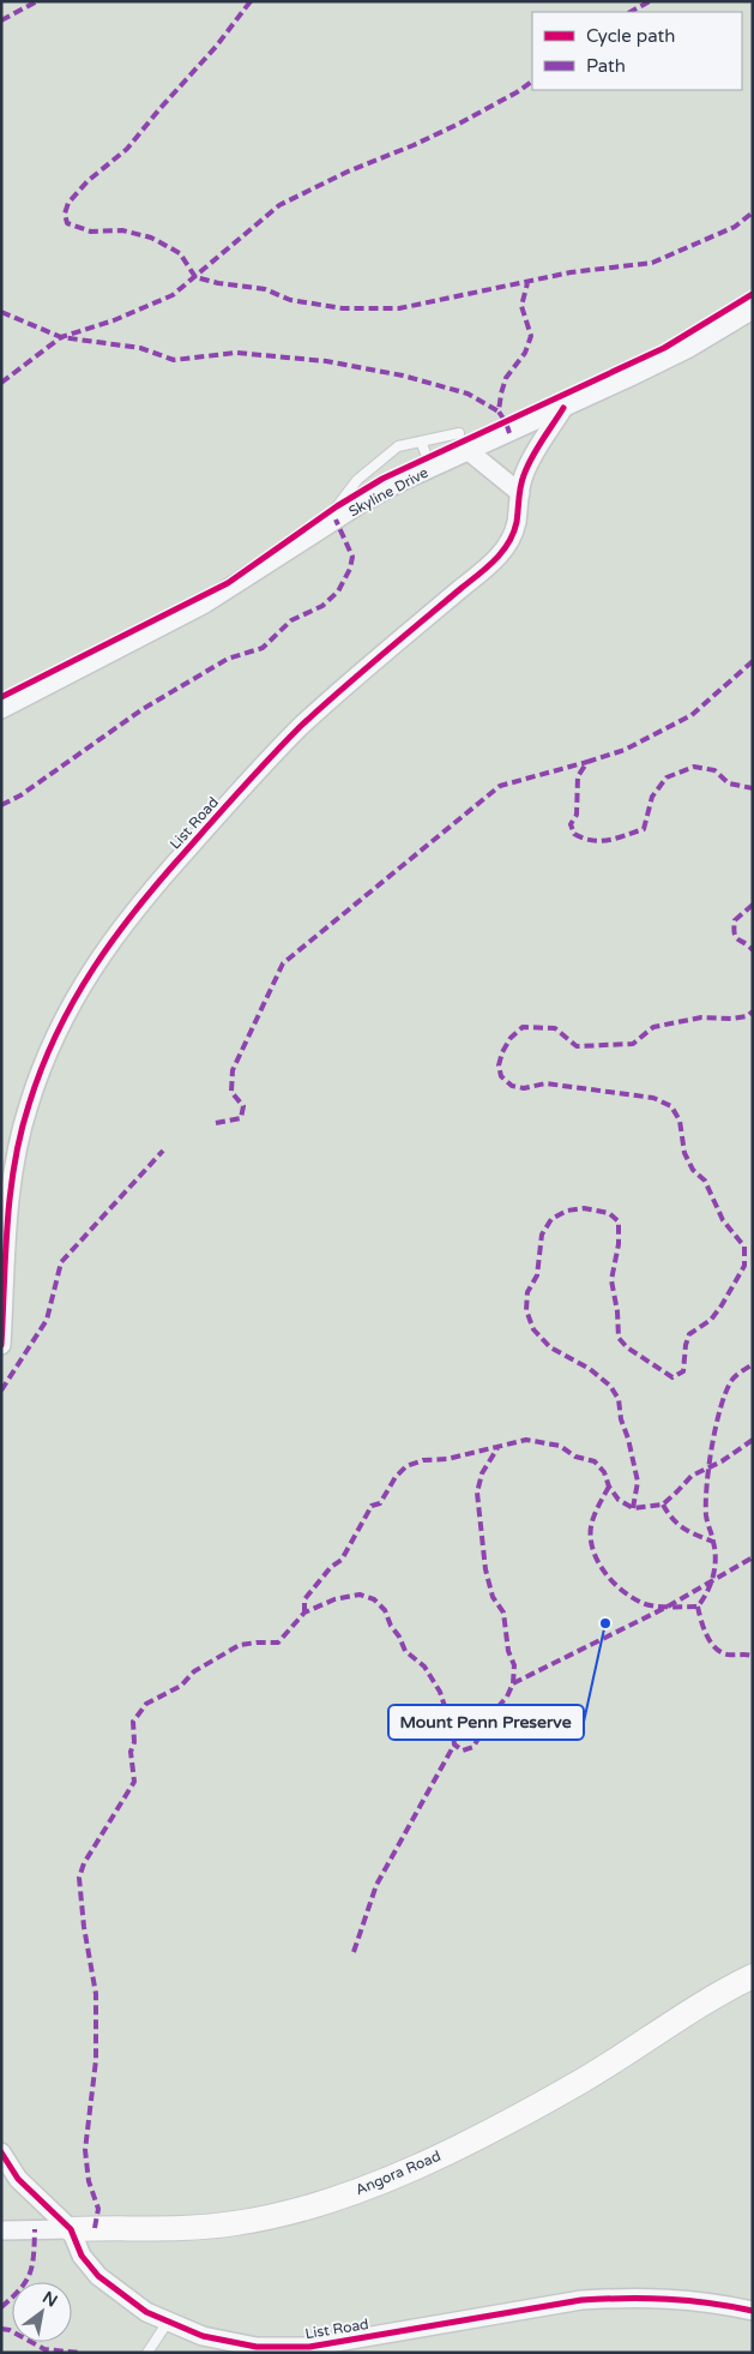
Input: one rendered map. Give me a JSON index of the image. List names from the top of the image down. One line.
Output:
{"streets":{"street":["Skyline Drive","List Road","Angora Road"]},"crossings":[["Skyline Drive","List Road"],["List Road","Angora Road"]],"places":["Mount Penn Preserve"],"legend":["Cycle path","Path"],"north":"top right"}
